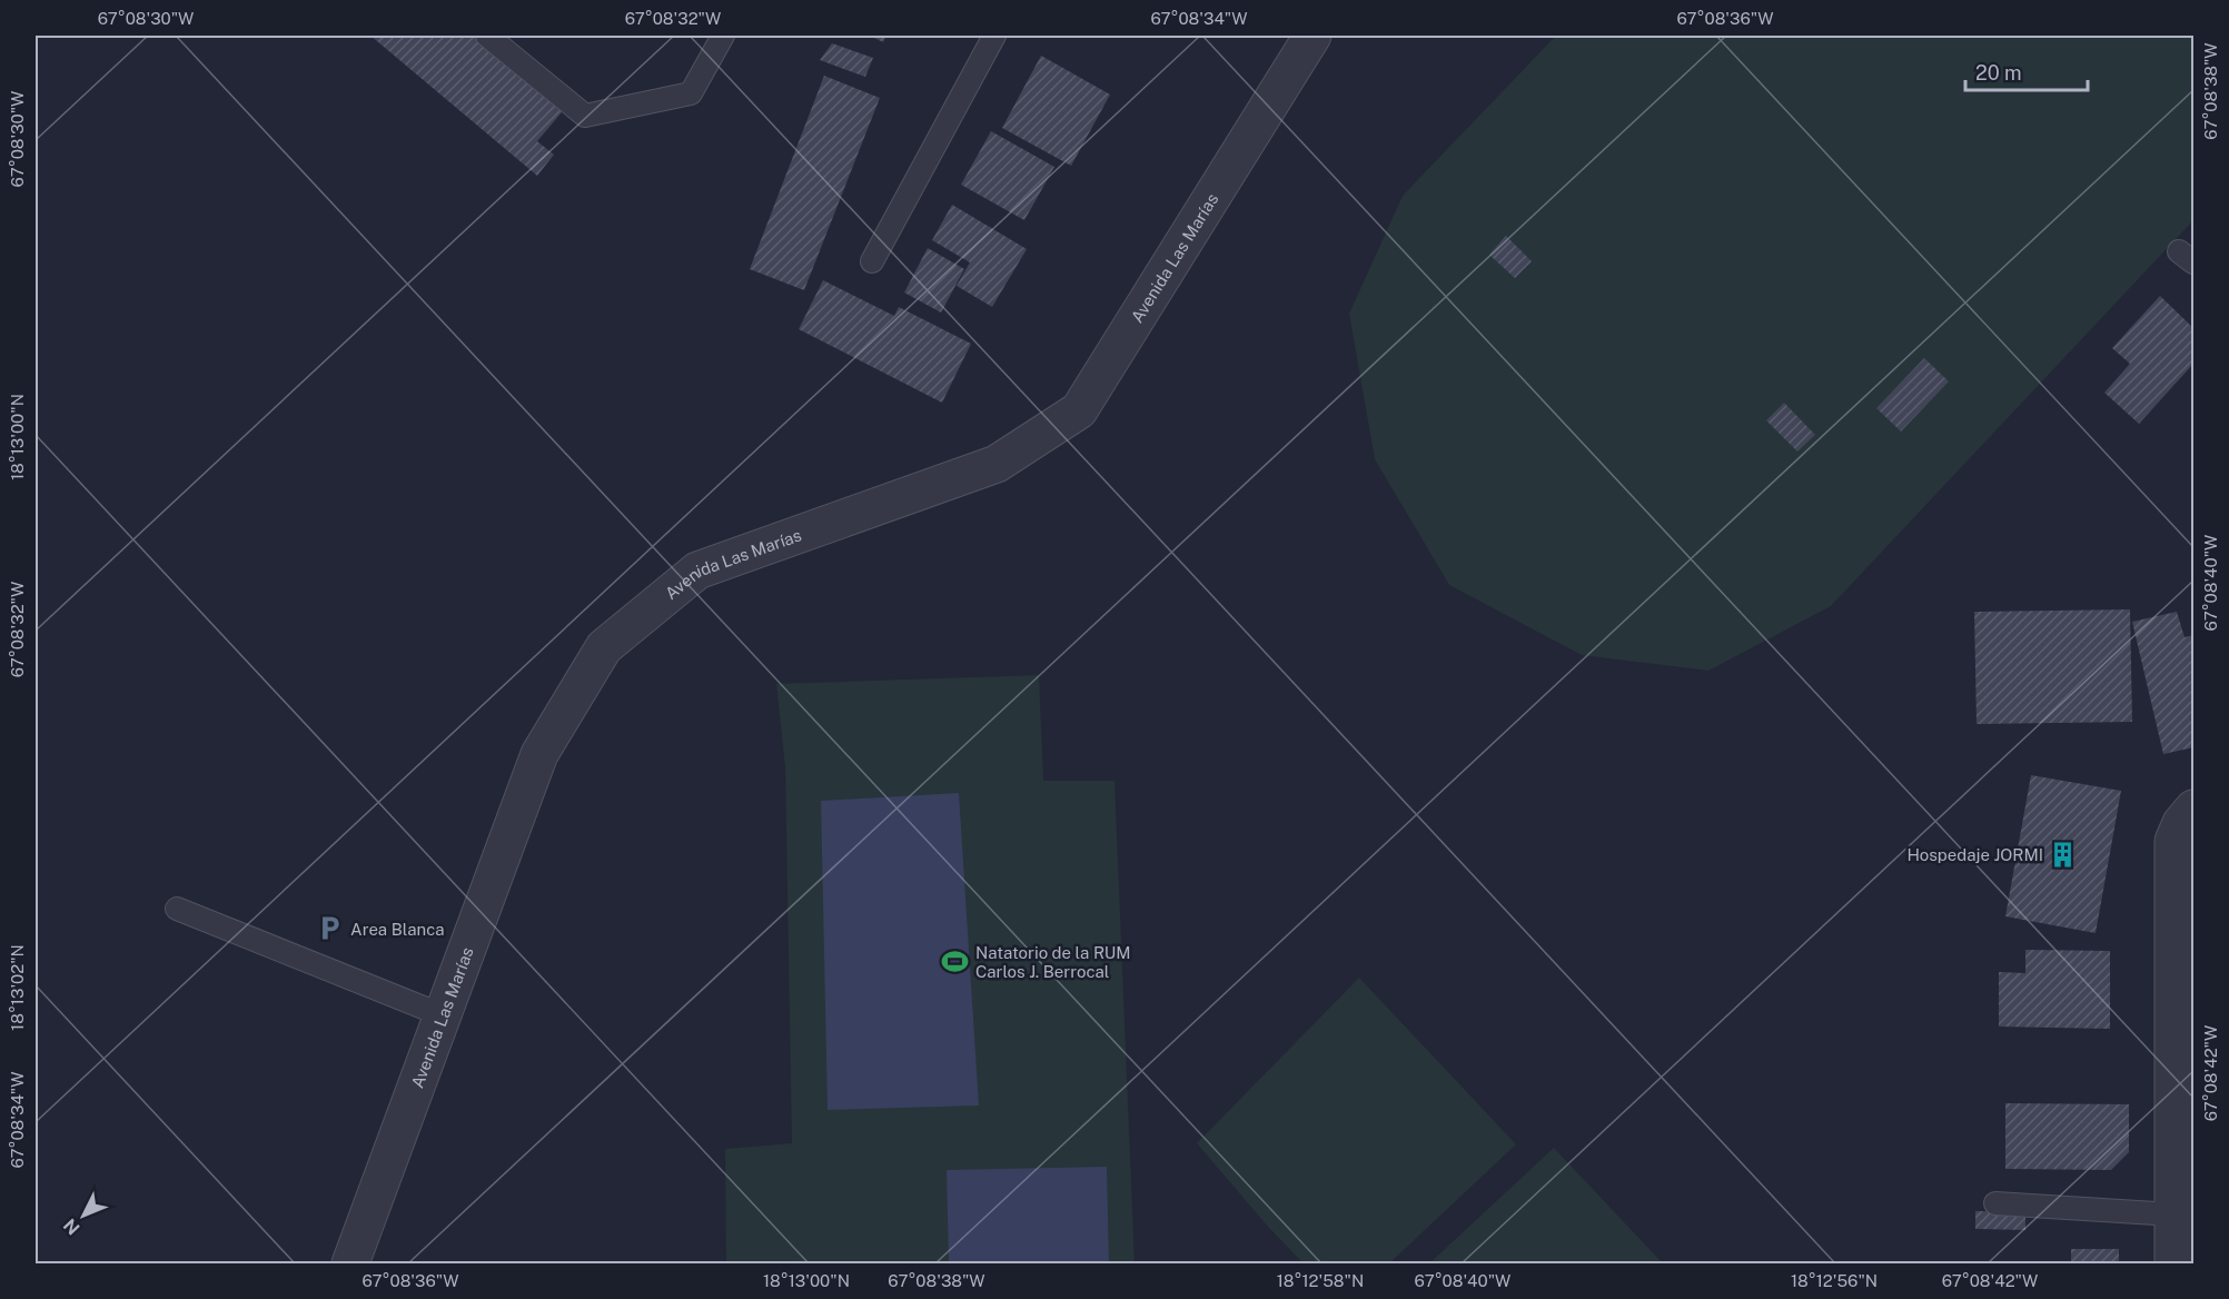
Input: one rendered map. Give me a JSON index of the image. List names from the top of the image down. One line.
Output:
{"streets":{"street":["Avenida Las Marías"]},"places":{"building":["Hospedaje JORMI"],"parking":["Area Blanca"],"sports":["Natatorio de la RUM Carlos J. Berrocal"]},"scale_bar":"20 m","north":"bottom left","coordinates":["67°08'30\"W","67°08'32\"W","67°08'34\"W","67°08'36\"W","67°08'38\"W","18°13'00\"N","67°08'40\"W","18°13'02\"N","67°08'42\"W","18°12'58\"N","18°12'56\"N"]}
